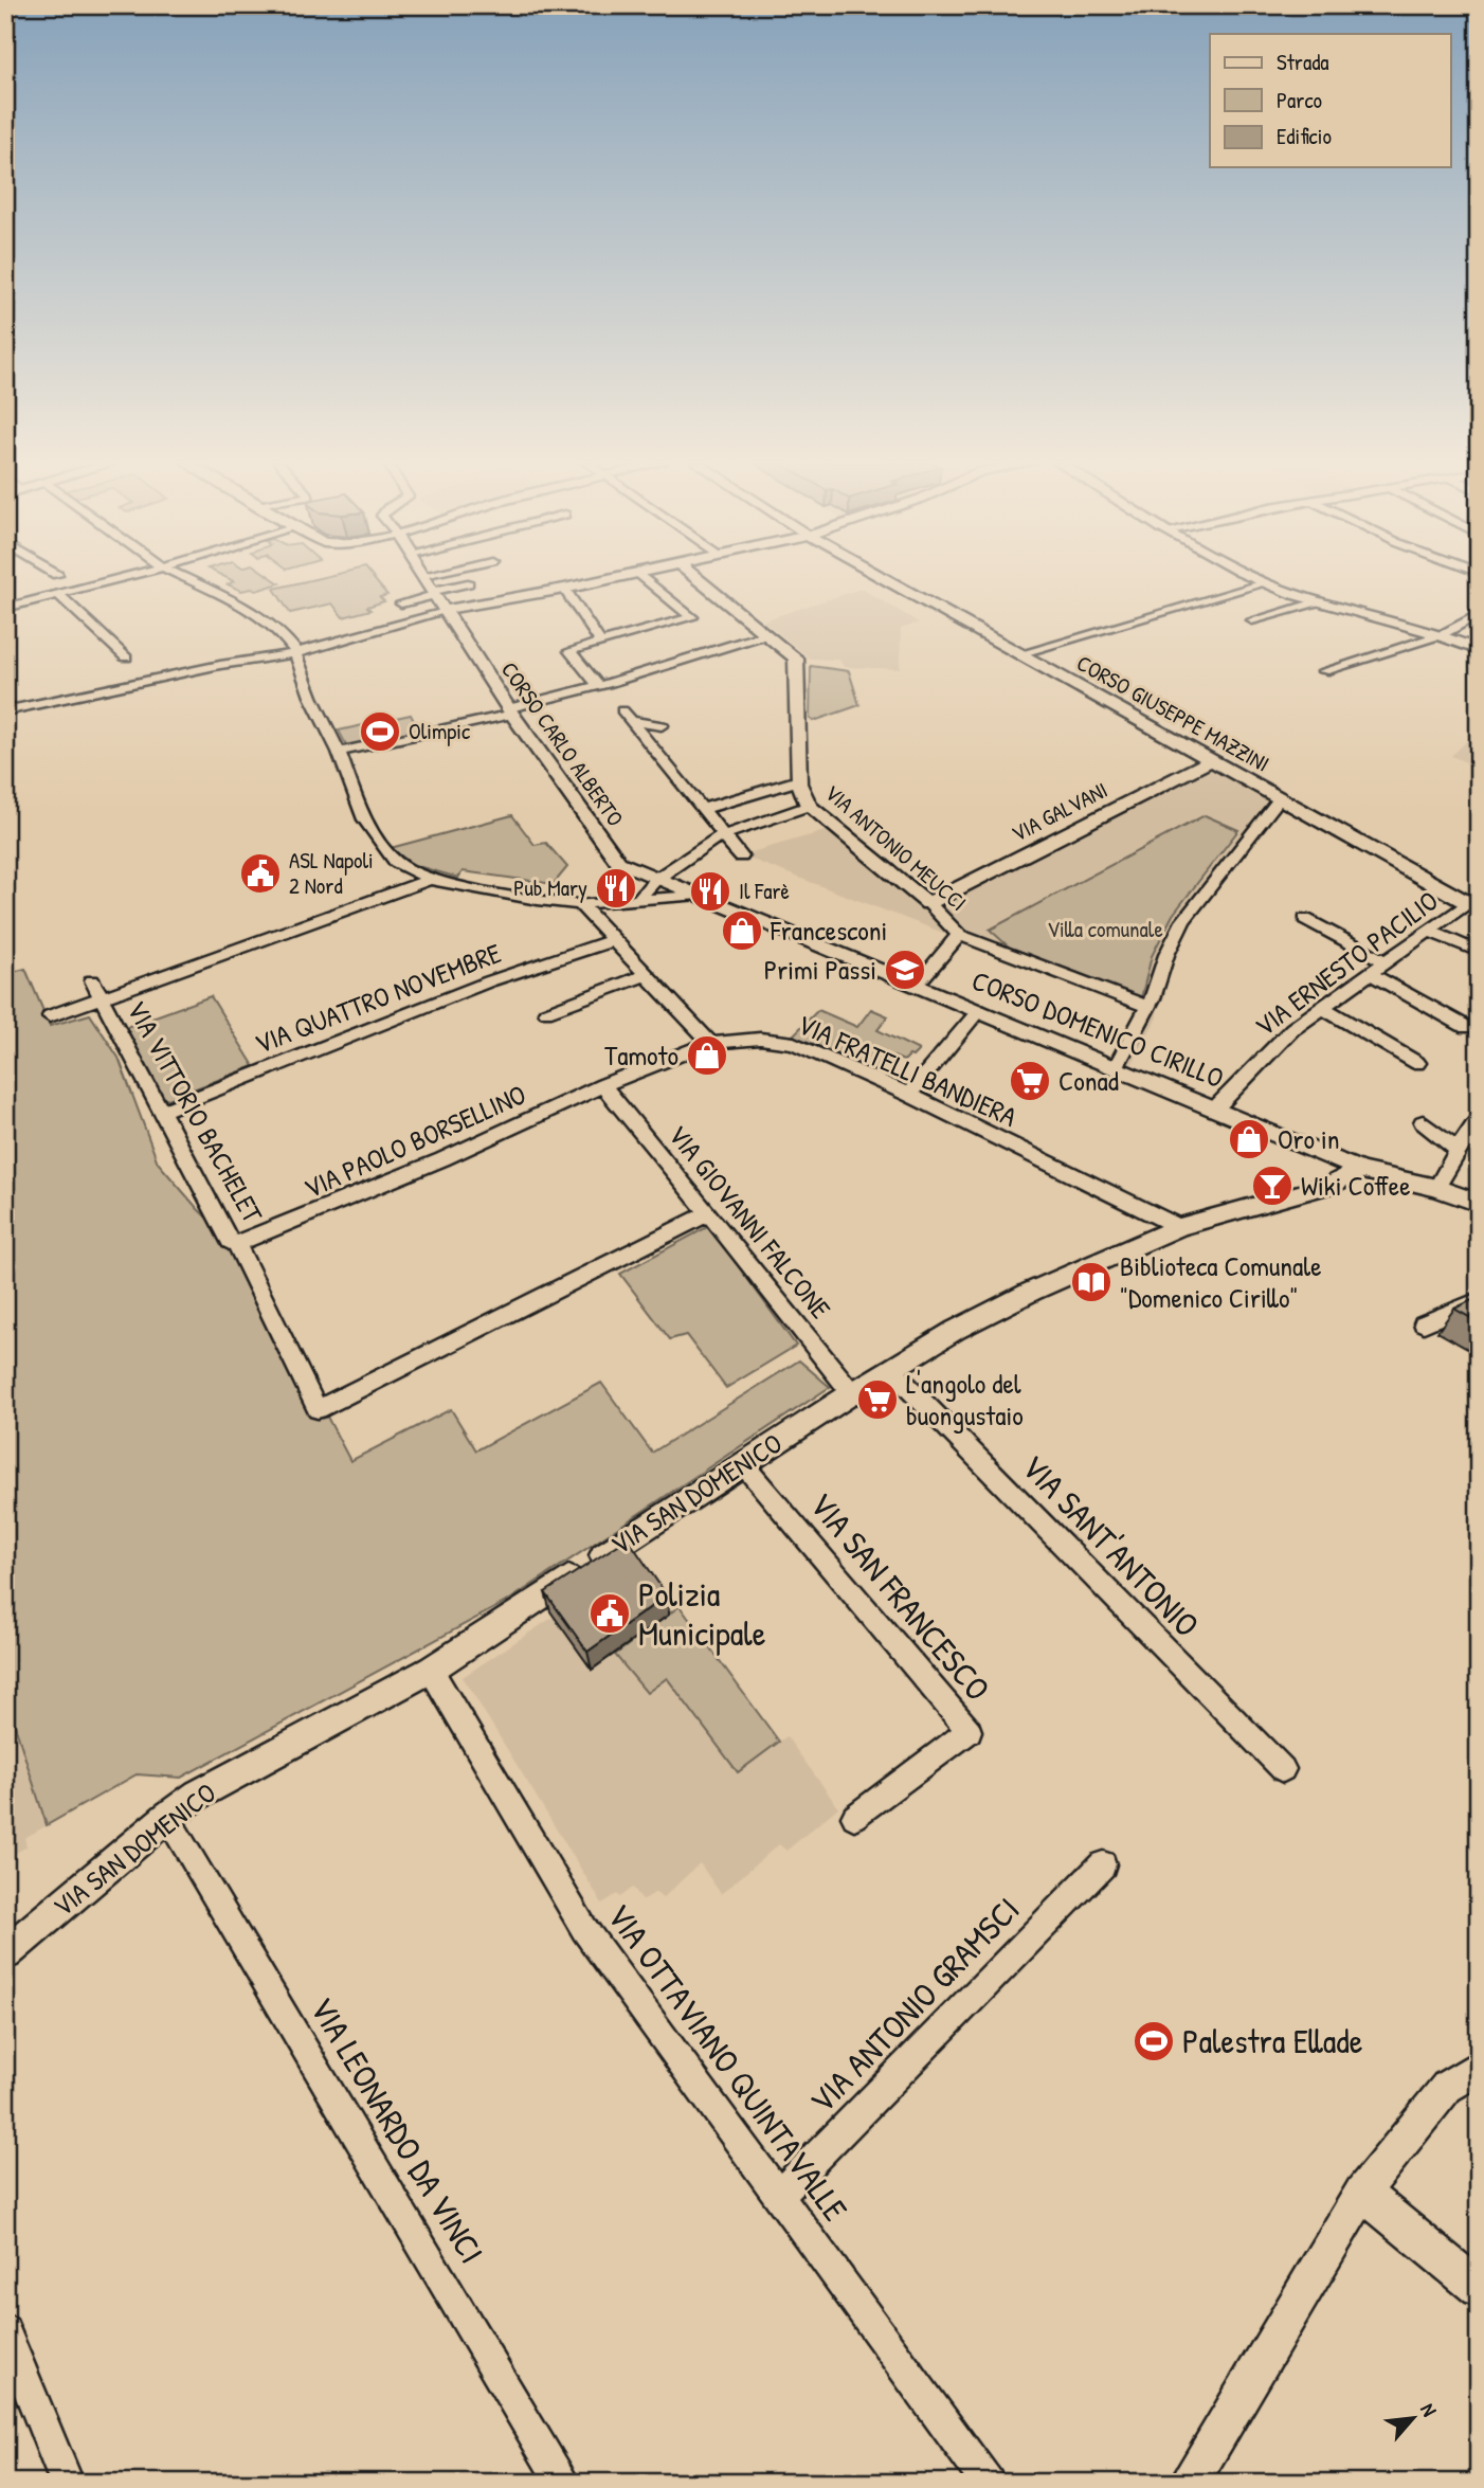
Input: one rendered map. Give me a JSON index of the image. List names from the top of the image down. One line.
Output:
{"streets":{"street":["CORSO GIUSEPPE MAZZINI","CORSO CARLO ALBERTO","VIA GALVANI","VIA ANTONIO MEUCCI","VIA ERNESTO PACILIO","VIA QUATTRO NOVEMBRE","CORSO DOMENICO CIRILLO","VIA FRATELLI BANDIERA","VIA VITTORIO BACHELET","VIA PAOLO BORSELLINO","VIA GIOVANNI FALCONE","VIA SAN DOMENICO","VIA SANT'ANTONIO","VIA SAN FRANCESCO","VIA ANTONIO GRAMSCI","VIA OTTAVIANO QUINTAVALLE","VIA LEONARDO DA VINCI"]},"crossings":[["CORSO GIUSEPPE MAZZINI","VIA GALVANI"],["CORSO GIUSEPPE MAZZINI","VIA ERNESTO PACILIO"],["CORSO CARLO ALBERTO","CORSO DOMENICO CIRILLO"],["VIA GALVANI","VIA ANTONIO MEUCCI"],["VIA ANTONIO MEUCCI","CORSO DOMENICO CIRILLO"],["VIA ERNESTO PACILIO","CORSO DOMENICO CIRILLO"],["VIA QUATTRO NOVEMBRE","VIA VITTORIO BACHELET"],["CORSO DOMENICO CIRILLO","VIA SAN DOMENICO"],["VIA FRATELLI BANDIERA","VIA PAOLO BORSELLINO"],["VIA FRATELLI BANDIERA","VIA GIOVANNI FALCONE"],["VIA FRATELLI BANDIERA","VIA SAN DOMENICO"],["VIA VITTORIO BACHELET","VIA PAOLO BORSELLINO"],["VIA VITTORIO BACHELET","VIA GIOVANNI FALCONE"],["VIA PAOLO BORSELLINO","VIA GIOVANNI FALCONE"],["VIA GIOVANNI FALCONE","VIA SAN DOMENICO"],["VIA SAN DOMENICO","VIA SANT'ANTONIO"],["VIA SAN DOMENICO","VIA SAN FRANCESCO"],["VIA SAN DOMENICO","VIA OTTAVIANO QUINTAVALLE"],["VIA SAN DOMENICO","VIA LEONARDO DA VINCI"],["VIA ANTONIO GRAMSCI","VIA OTTAVIANO QUINTAVALLE"]],"parks":["Villa comunale"],"places":{"sports":["Olimpic","Palestra Ellade"],"public building":["ASL Napoli 2 Nord","Polizia Municipale"],"restaurant":["Pub Mary","Il Farè"],"shop":["Francesconi","Tamoto","Oro in"],"school or university":["Primi Passi"],"supermarket":["Conad","L'angolo del buongustaio"],"bar":["Wiki Coffee"],"library":["Biblioteca Comunale \"Domenico Cirillo\""]},"legend":["Strada","Parco","Edificio"],"north":"top right"}
